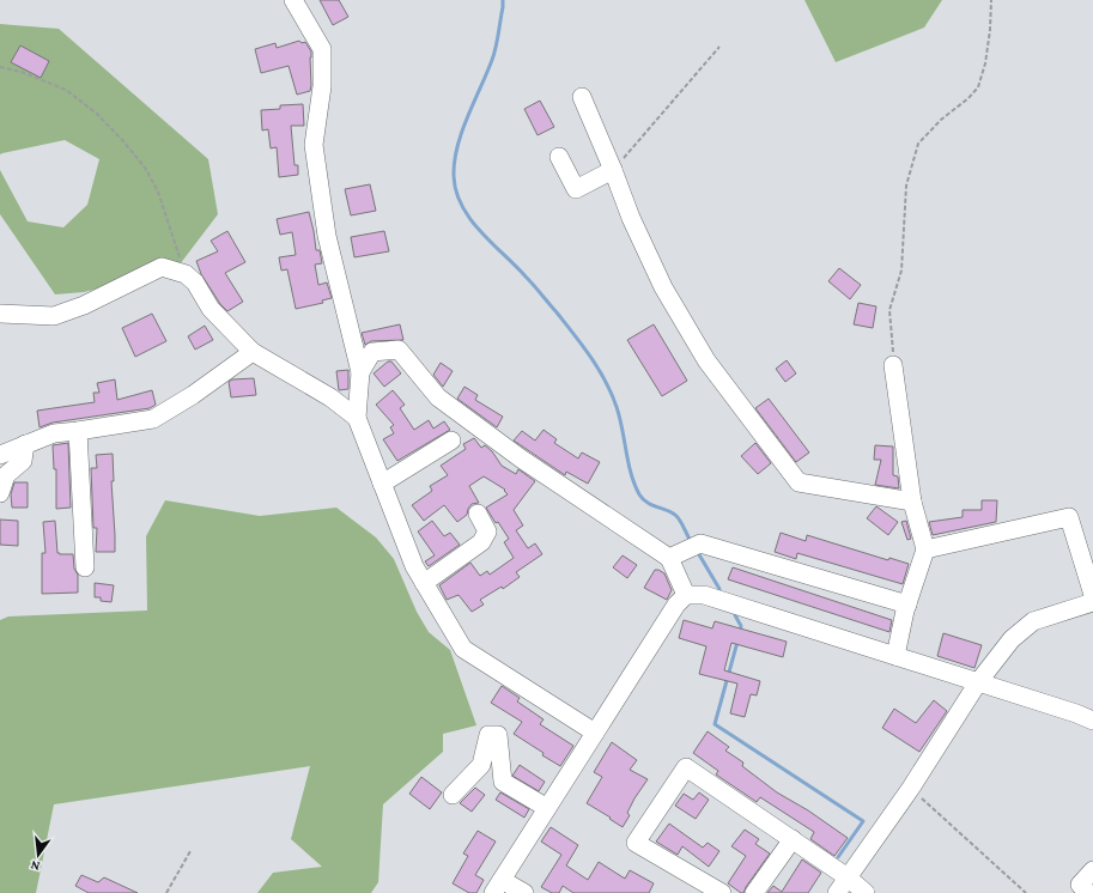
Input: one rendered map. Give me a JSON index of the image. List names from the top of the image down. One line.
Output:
{"north":"bottom"}
